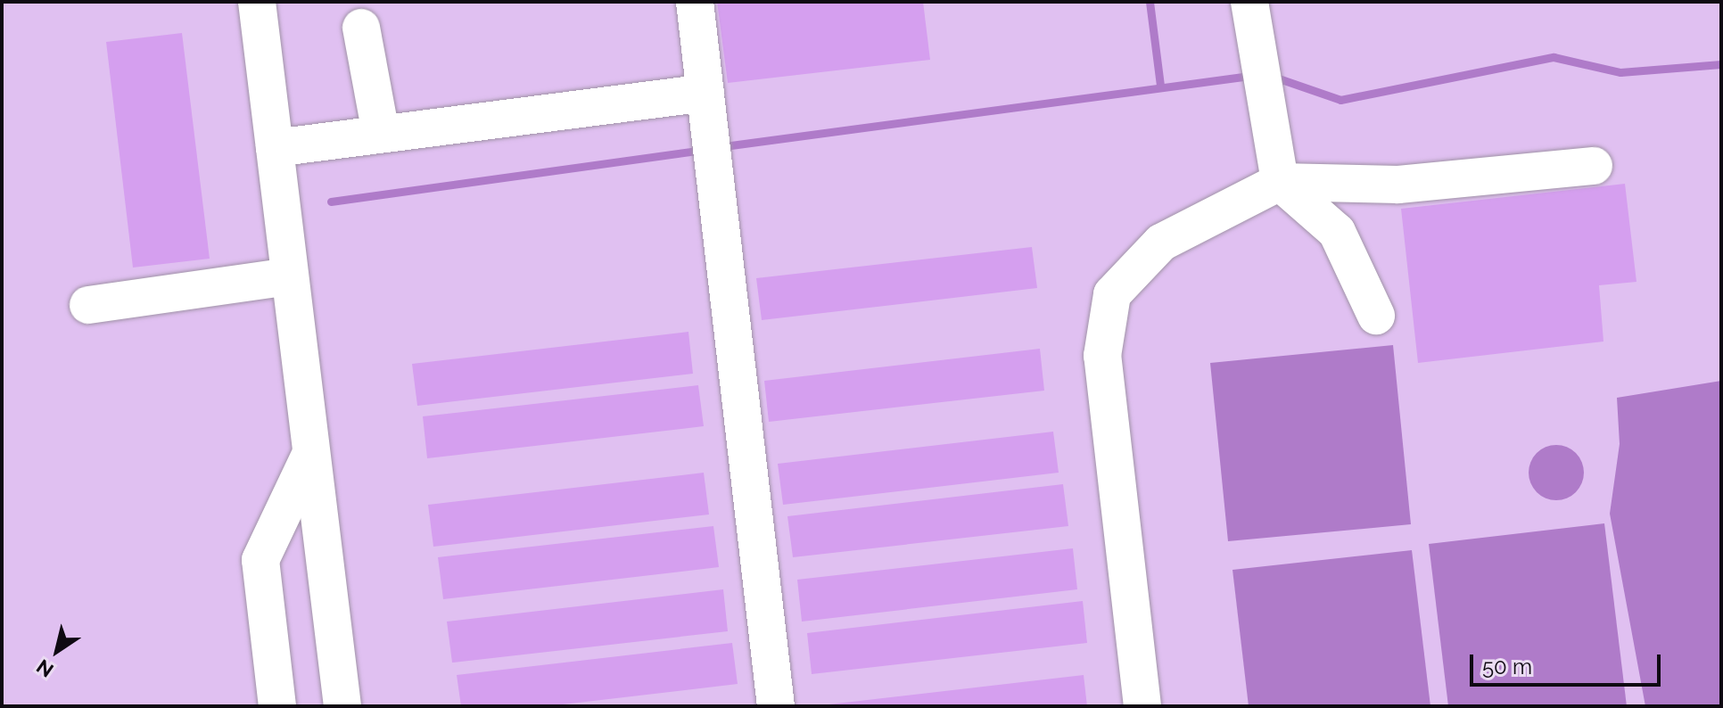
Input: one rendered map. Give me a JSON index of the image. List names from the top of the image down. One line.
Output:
{"scale_bar":"50 m","north":"bottom left"}
